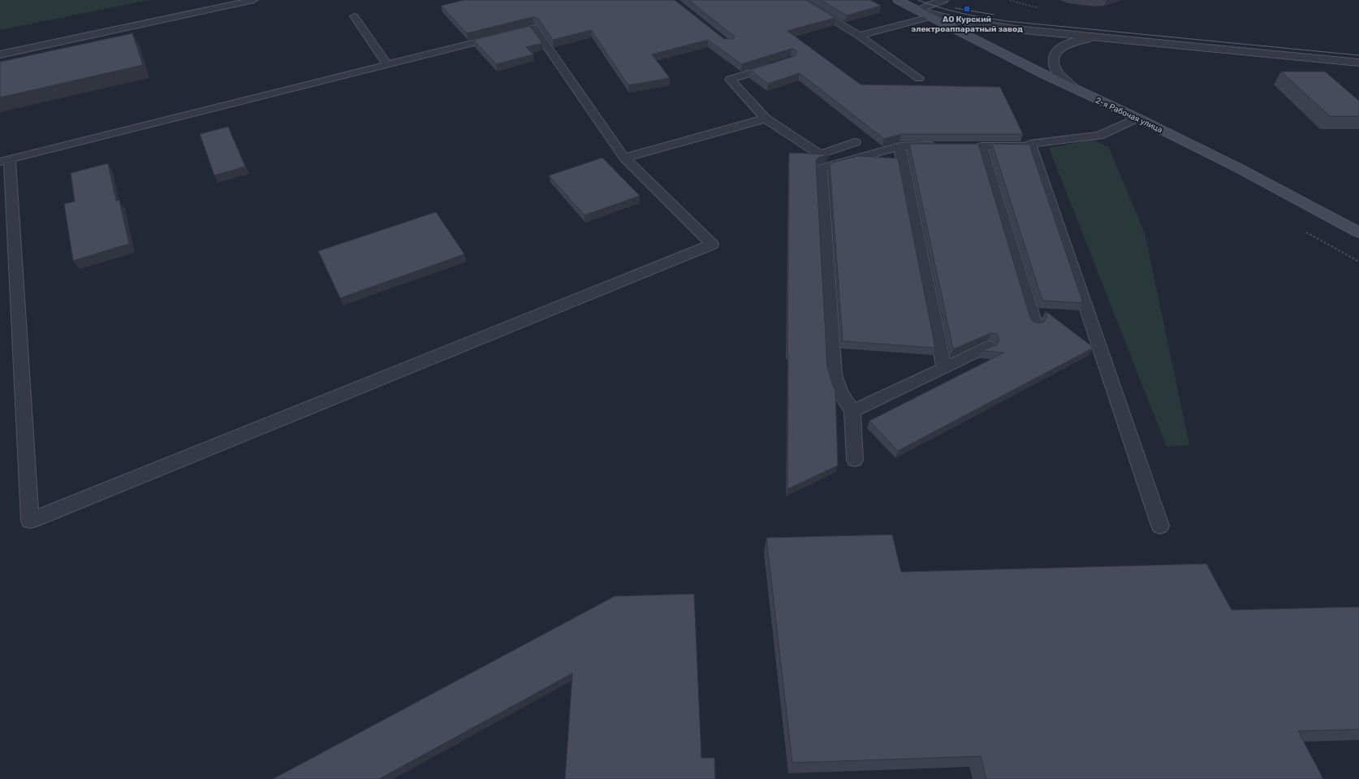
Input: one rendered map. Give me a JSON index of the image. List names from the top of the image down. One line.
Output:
{"streets":{"main road":["2-я Рабочая улица"]},"places":{"transit":["АО Курский электроаппаратный завод"]}}
